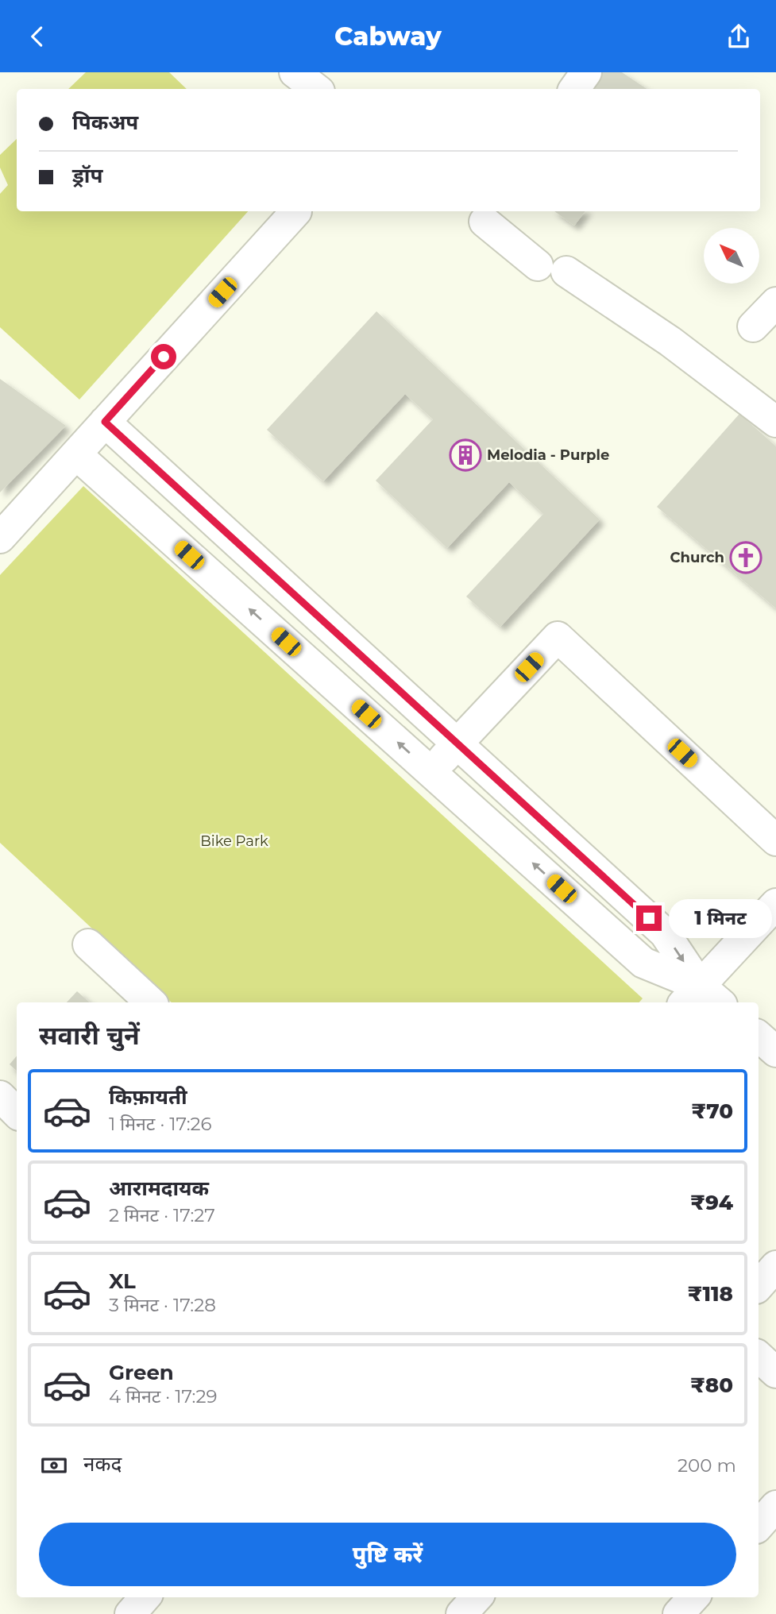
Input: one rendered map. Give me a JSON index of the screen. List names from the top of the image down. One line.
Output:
{"parks":["Bike Park"],"places":{"building":["Melodia - Purple"],"church":["Church"]},"north":"top left","page":{"header":"Cabway","banner":["पिकअप","ड्रॉप"],"bubble":"1 मिनट","heading":"सवारी चुनें","list":[{"name":"किफ़ायती","note":"1 मिनट · 17:26","value":"₹70"},{"name":"आरामदायक","note":"2 मिनट · 17:27","value":"₹94"},{"name":"XL","note":"3 मिनट · 17:28","value":"₹118"},{"name":"Green","note":"4 मिनट · 17:29","value":"₹80"}],"pay":["नकद","200 m"],"buttons":"पुष्टि करें"}}
